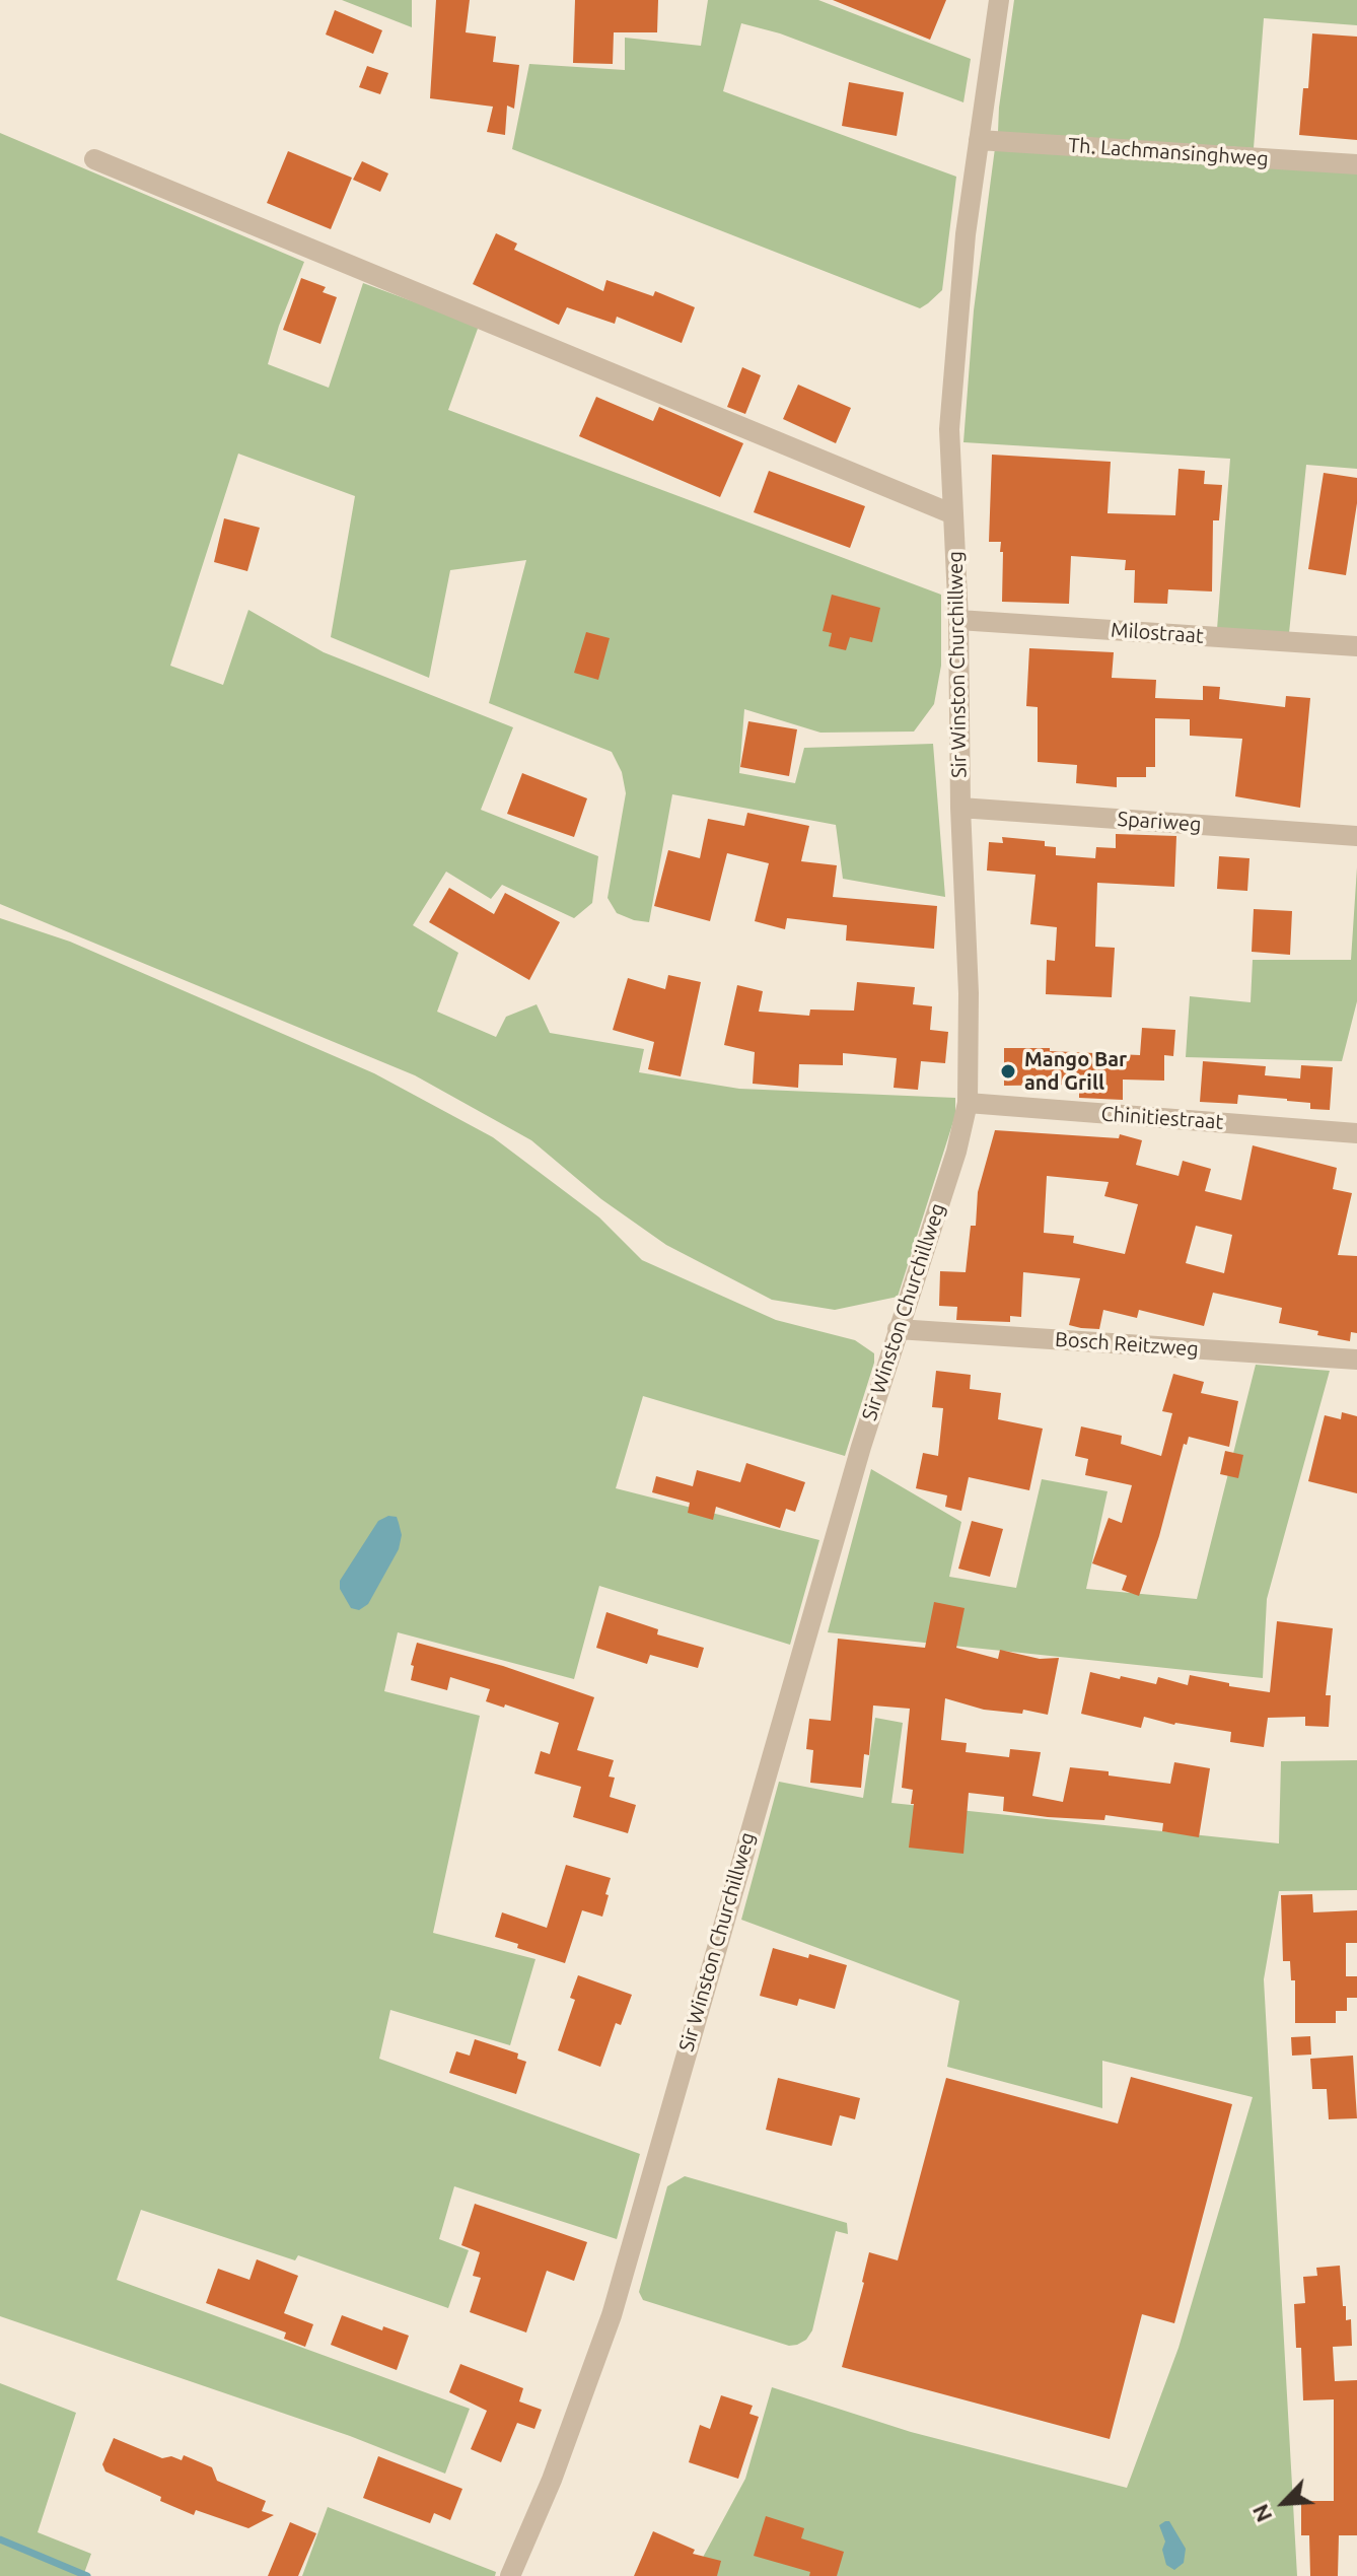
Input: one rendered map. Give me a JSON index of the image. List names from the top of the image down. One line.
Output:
{"streets":{"street":["Th. Lachmansinghweg","Milostraat","Sir Winston Churchillweg","Spariweg","Chinitiestraat","Bosch Reitzweg"]},"crossings":[["Th. Lachmansinghweg","Sir Winston Churchillweg"],["Milostraat","Sir Winston Churchillweg"],["Sir Winston Churchillweg","Spariweg"],["Sir Winston Churchillweg","Chinitiestraat"],["Sir Winston Churchillweg","Bosch Reitzweg"]],"places":["Mango Bar and Grill"],"north":"bottom left"}
